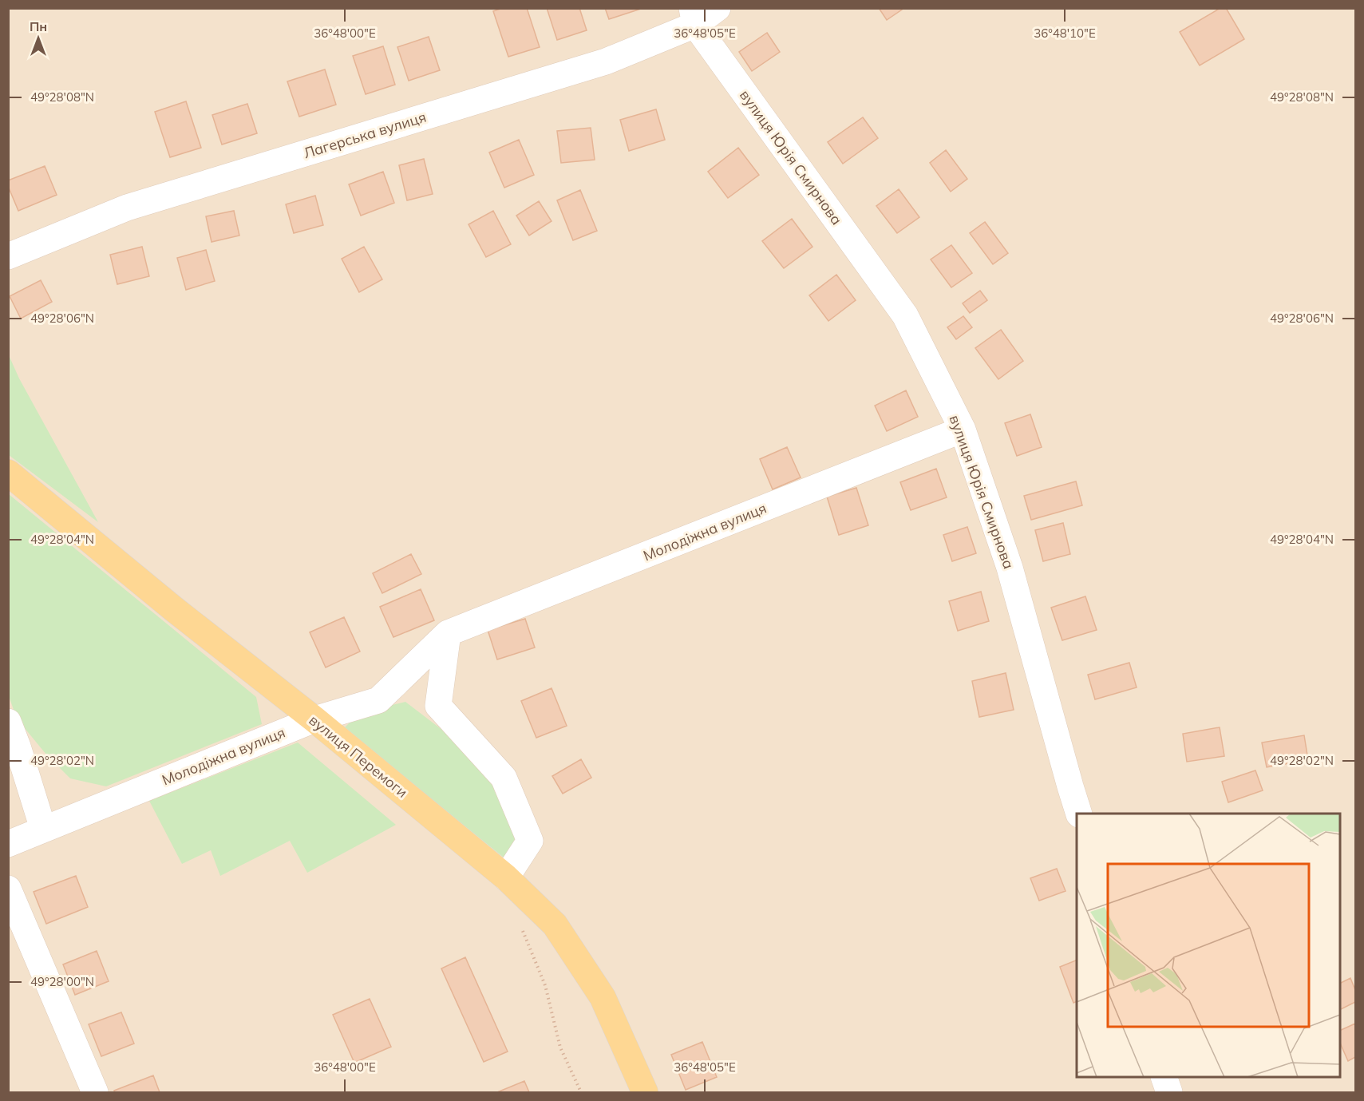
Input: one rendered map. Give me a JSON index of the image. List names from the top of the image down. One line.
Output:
{"streets":{"main road":["вулиця Перемоги"],"street":["Лагерська вулиця","вулиця Юрія Смирнова","Молодіжна вулиця"]},"crossings":[["Лагерська вулиця","вулиця Юрія Смирнова"],["вулиця Юрія Смирнова","Молодіжна вулиця"],["Молодіжна вулиця","вулиця Перемоги"]],"north":"top","coordinates":["36°48'00\"E","36°48'05\"E","36°48'10\"E","49°28'08\"N","49°28'06\"N","49°28'04\"N","49°28'02\"N","49°28'00\"N"]}
